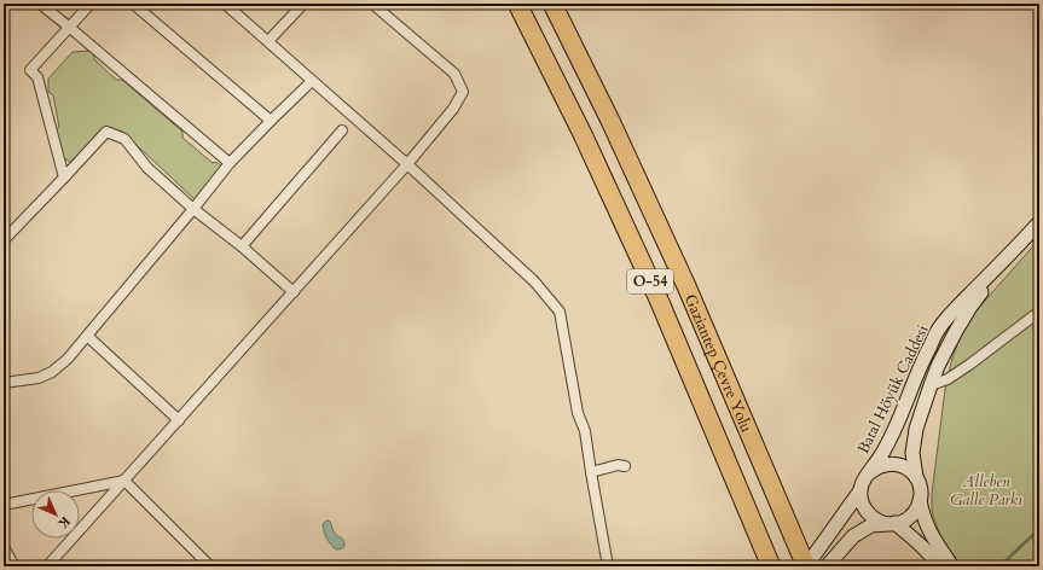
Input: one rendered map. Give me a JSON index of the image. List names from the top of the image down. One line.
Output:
{"streets":{"highway":["O-54","Gaziantep Çevre Yolu"],"main road":["Batal Höyük Caddesi"]},"crossings":[["Gaziantep Çevre Yolu","Batal Höyük Caddesi"]],"parks":["Alleben Galle Parkı"],"north":"bottom right"}
